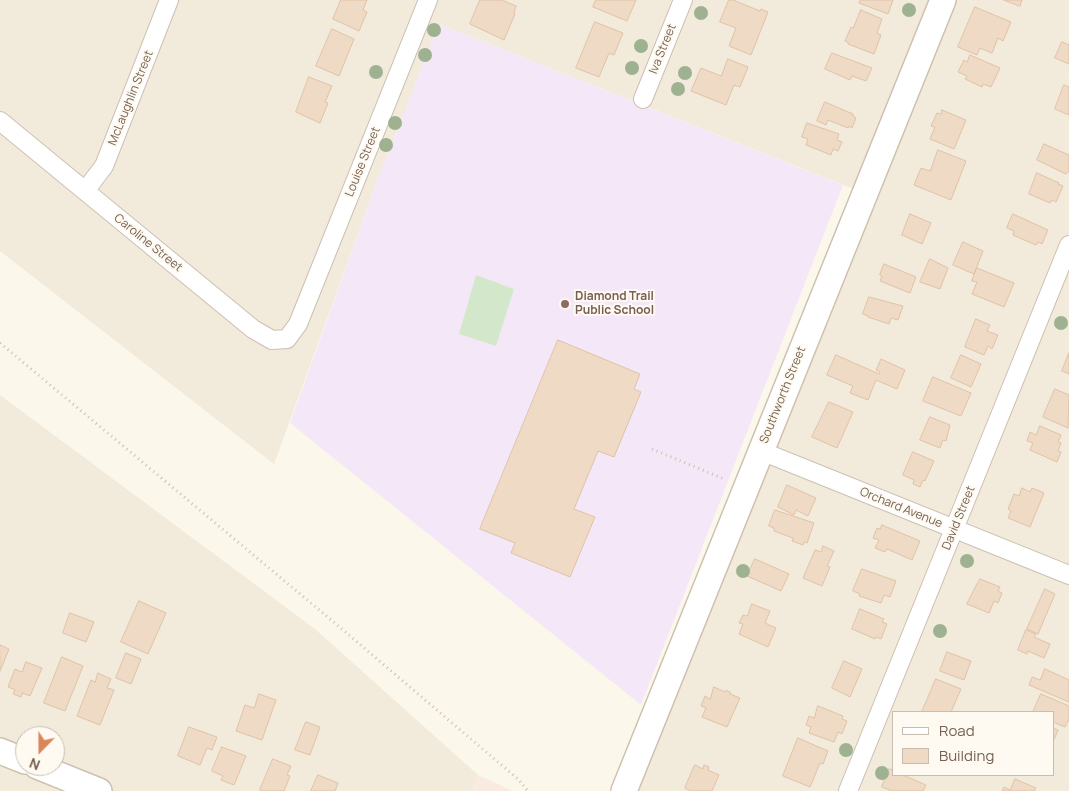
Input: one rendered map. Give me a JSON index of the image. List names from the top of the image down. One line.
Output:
{"streets":{"main road":["Southworth Street"],"street":["Iva Street","McLaughlin Street","Louise Street","Caroline Street","Orchard Avenue","David Street"]},"crossings":[["McLaughlin Street","Caroline Street"],["Louise Street","Caroline Street"],["Southworth Street","Orchard Avenue"],["Orchard Avenue","David Street"]],"places":["Diamond Trail Public School"],"legend":["Road","Building"],"north":"bottom"}
